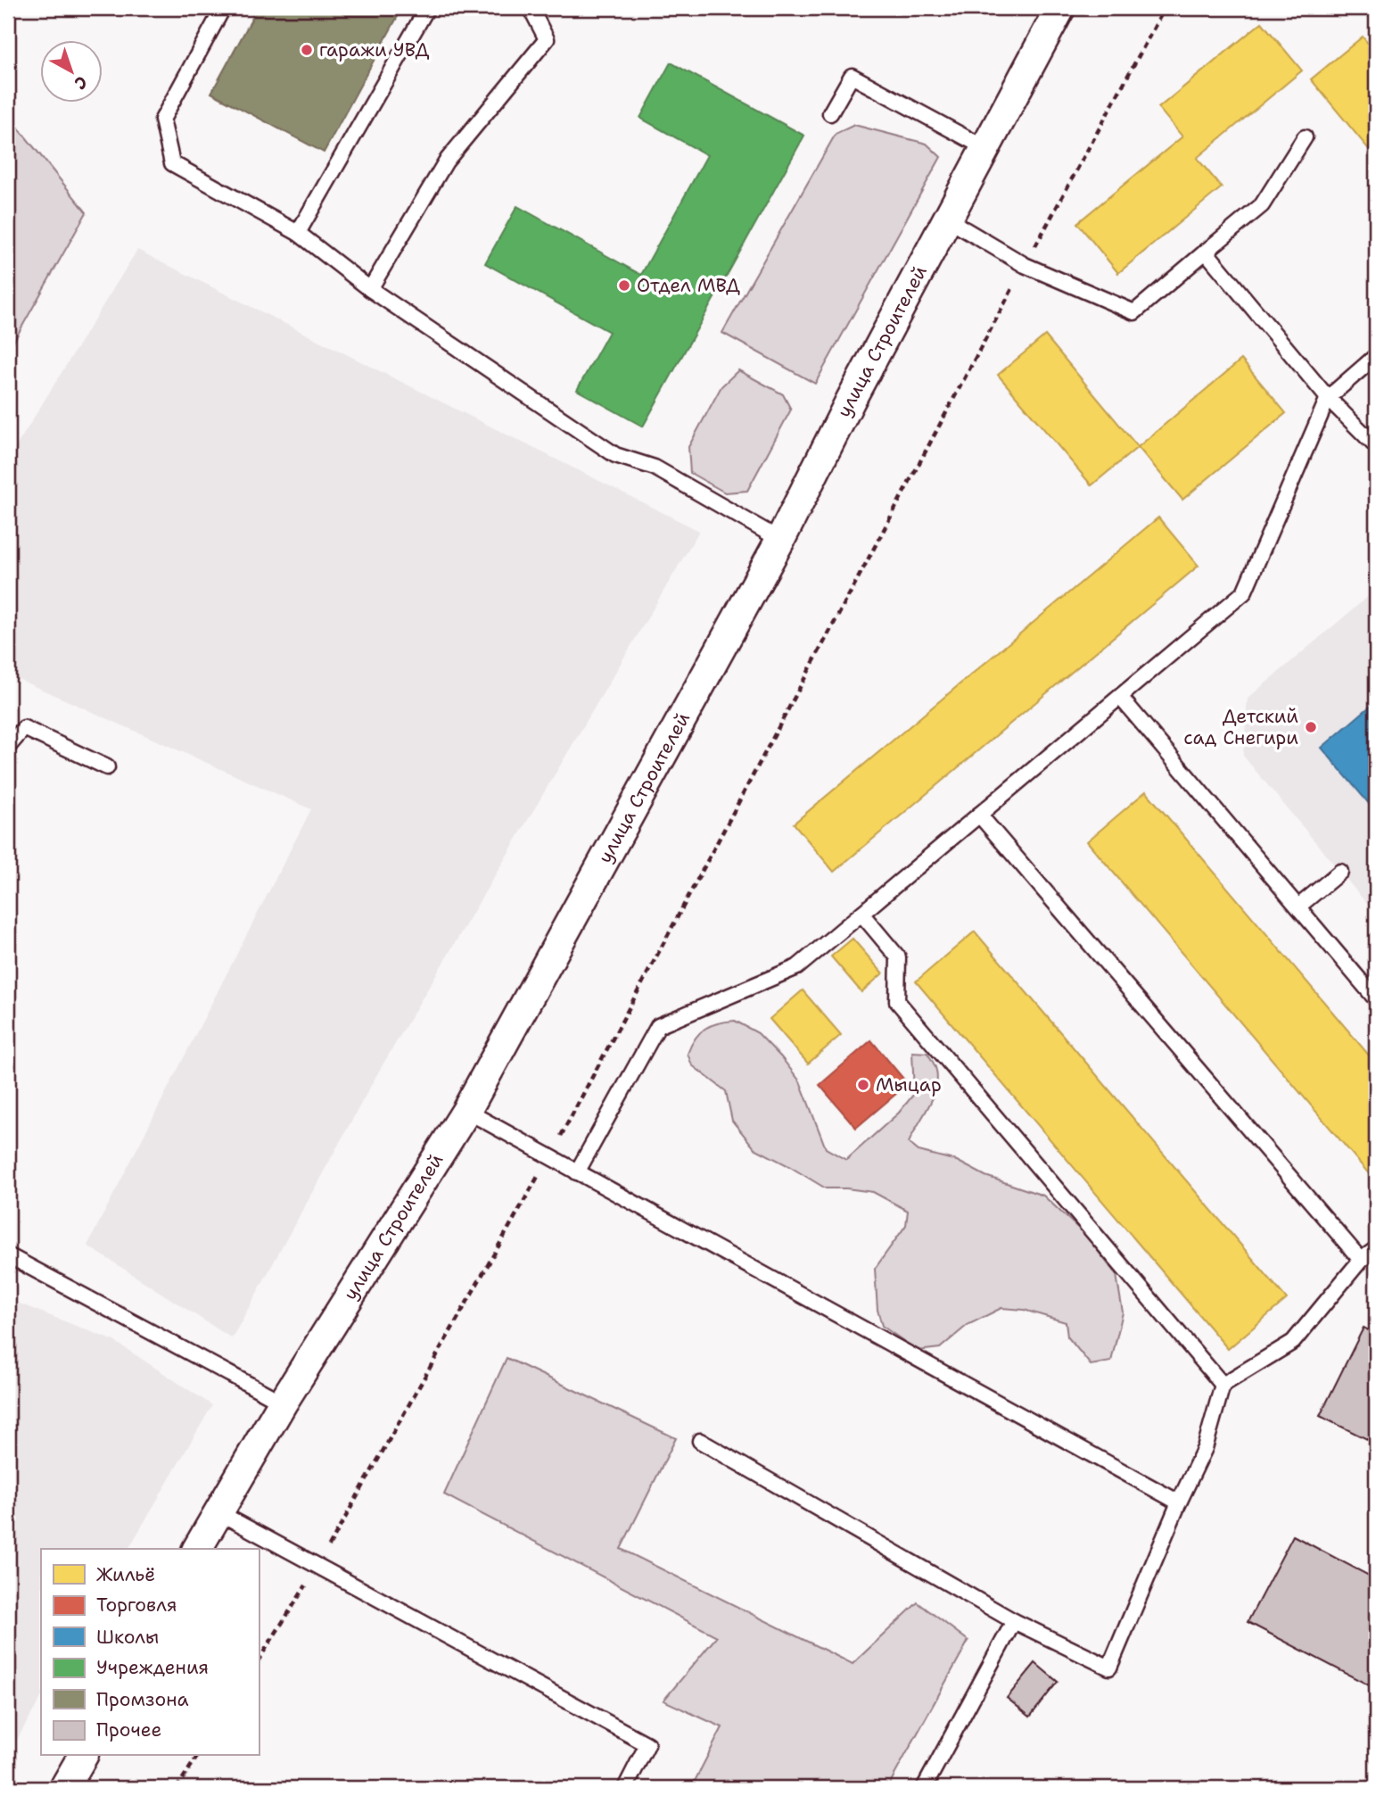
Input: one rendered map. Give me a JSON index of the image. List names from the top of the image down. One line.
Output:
{"streets":{"street":["улица Строителей"]},"places":["гаражи УВД","Отдел МВД","Детский сад Снегири","Мыцар"],"legend":["Жильё","Торговля","Школы","Учреждения","Промзона","Прочее"],"north":"bottom right"}
